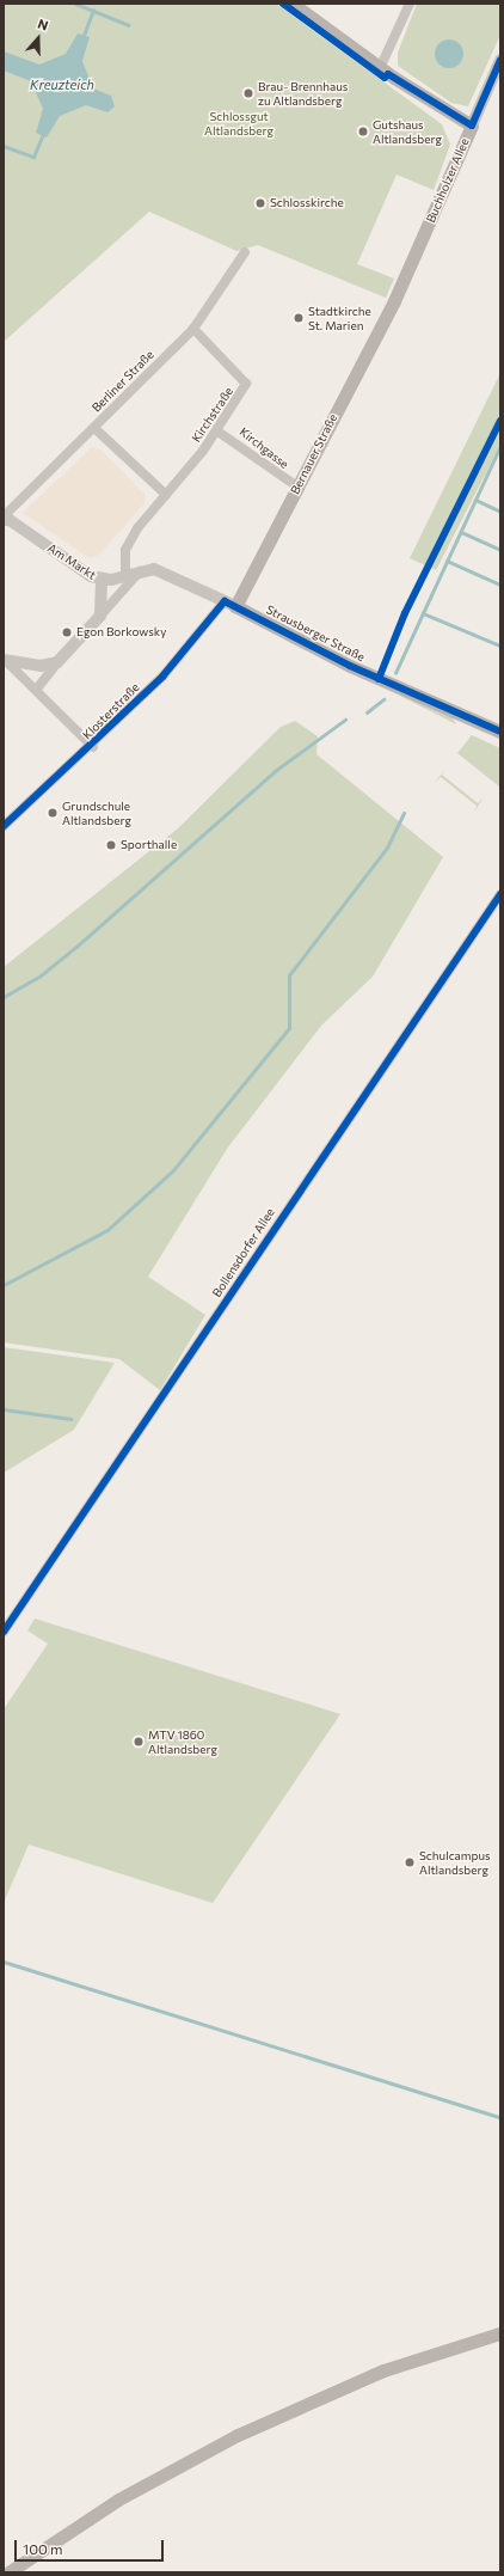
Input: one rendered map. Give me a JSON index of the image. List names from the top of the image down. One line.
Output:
{"streets":{"main road":["Buchholzer Allee","Bernauer Straße","Strausberger Straße"],"street":["Berliner Straße","Kirchstraße","Kirchgasse","Am Markt","Klosterstraße","Bollensdorfer Allee"]},"crossings":[["Buchholzer Allee","Bernauer Straße"],["Berliner Straße","Kirchstraße"],["Kirchstraße","Kirchgasse"],["Kirchgasse","Bernauer Straße"],["Bernauer Straße","Strausberger Straße"],["Bernauer Straße","Klosterstraße"],["Am Markt","Strausberger Straße"],["Strausberger Straße","Klosterstraße"]],"water":["Kreuzteich"],"parks":["Schlossgut Altlandsberg"],"places":["Brau- Brennhaus zu Altlandsberg","Gutshaus Altlandsberg","Schlosskirche","Stadtkirche St. Marien","Egon Borkowsky","Grundschule Altlandsberg","Sporthalle","MTV 1860 Altlandsberg","Schulcampus Altlandsberg"],"scale_bar":"100 m","north":"top"}
